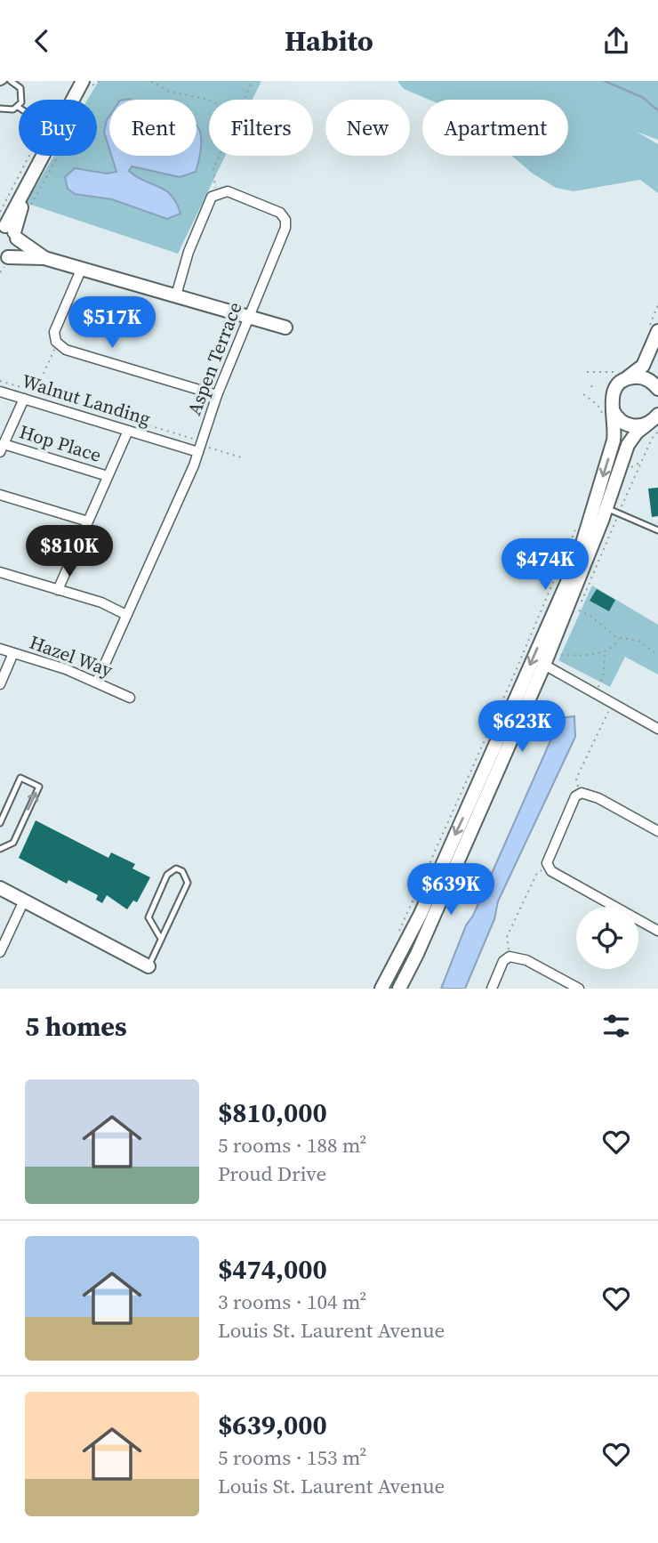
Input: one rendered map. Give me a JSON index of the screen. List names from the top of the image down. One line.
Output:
{"streets":{"street":["Aspen Terrace","Walnut Landing","Hop Place","Hazel Way"]},"crossings":[["Aspen Terrace","Walnut Landing"],["Aspen Terrace","Hazel Way"]],"page":{"header":"Habito","chip":["Buy","Rent","Filters","New","Apartment"],"price":["$517K","$810K","$474K","$623K","$639K"],"heading":"5 homes","list":[{"name":"$810,000","note":"5 rooms · 188 m² · Proud Drive"},{"name":"$474,000","note":"3 rooms · 104 m² · Louis St. Laurent Avenue"},{"name":"$639,000","note":"5 rooms · 153 m² · Louis St. Laurent Avenue"}]}}
